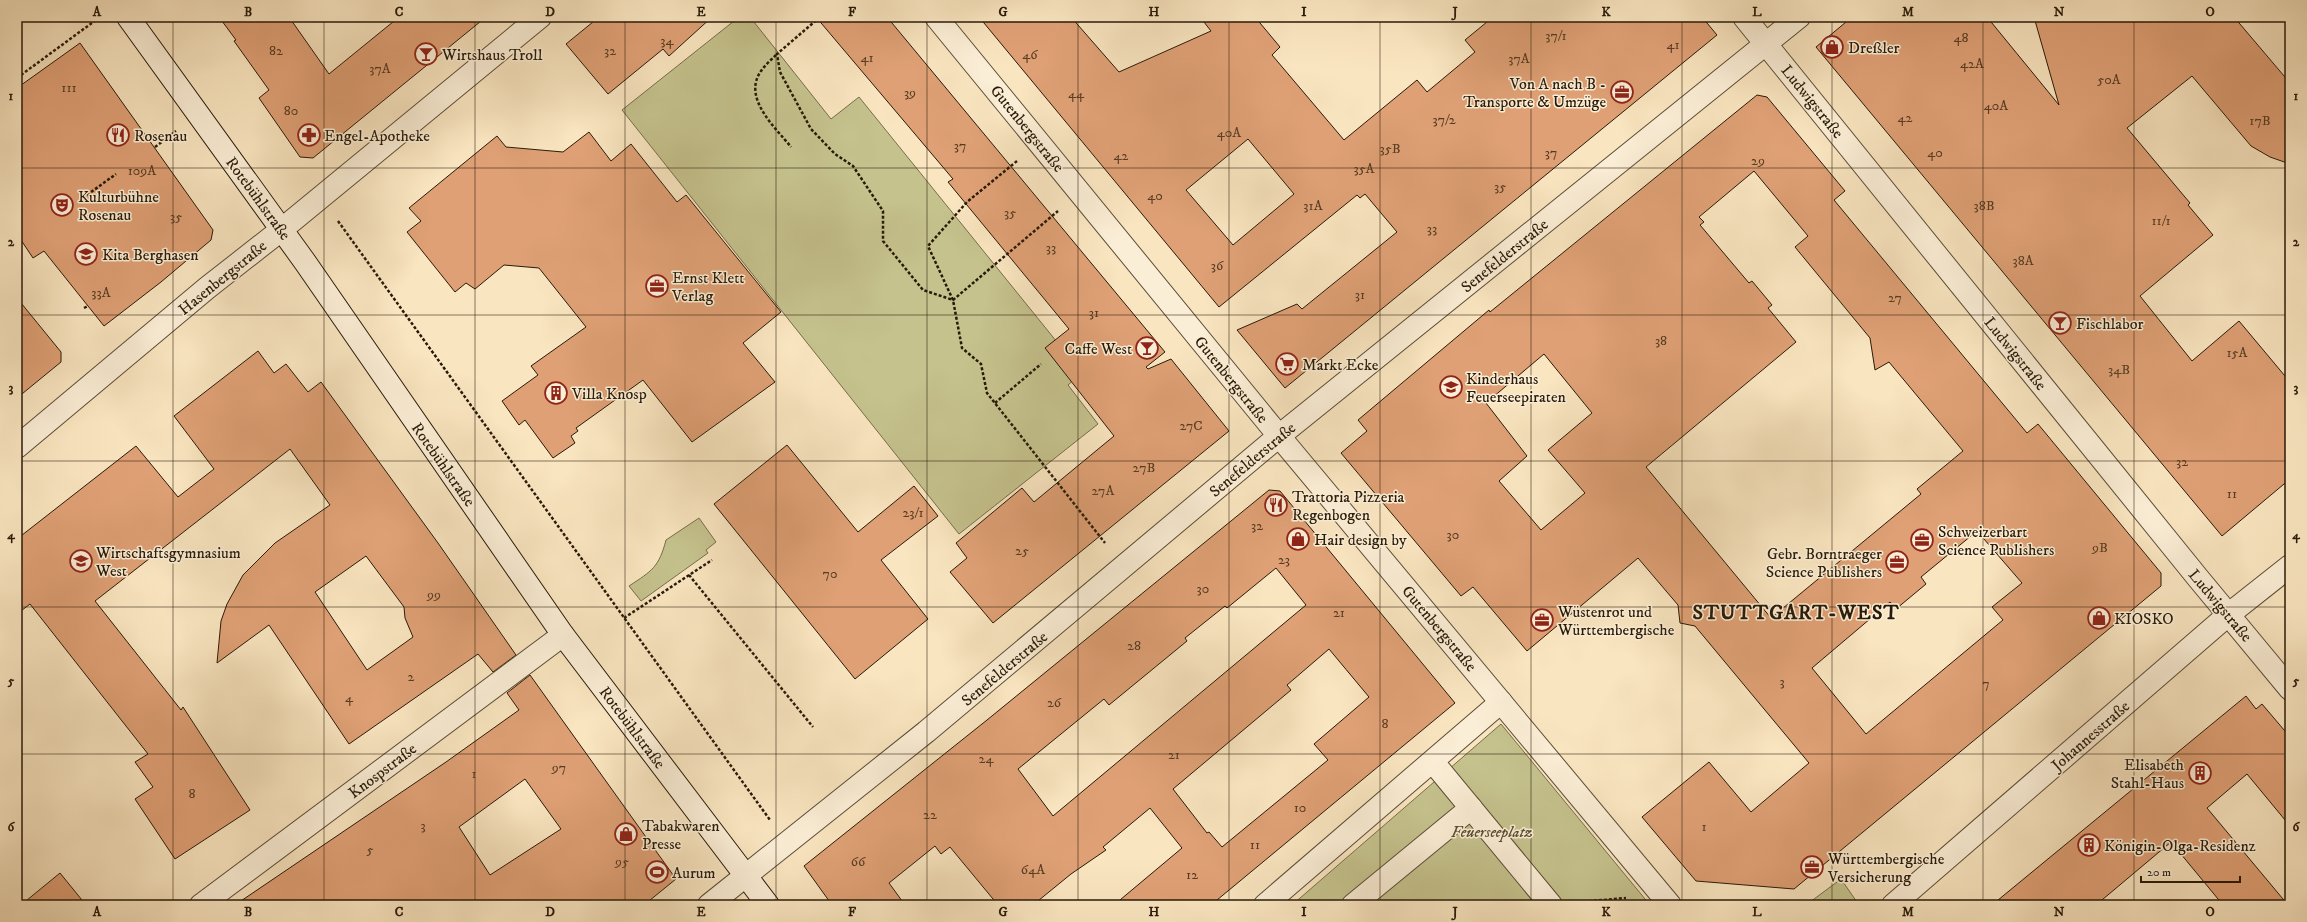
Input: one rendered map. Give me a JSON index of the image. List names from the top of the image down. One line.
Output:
{"streets":{"street":["Ludwigstraße","Gutenbergstraße","Rotebühlstraße","Senefelderstraße","Hasenbergstraße","Johannesstraße","Knospstraße"]},"crossings":[["Ludwigstraße","Senefelderstraße"],["Ludwigstraße","Johannesstraße"],["Gutenbergstraße","Senefelderstraße"],["Rotebühlstraße","Senefelderstraße"],["Rotebühlstraße","Hasenbergstraße"],["Rotebühlstraße","Knospstraße"]],"districts":["STUTTGART-WEST"],"parks":["Feuerseeplatz"],"places":{"shop":["Dreßler","Hair design by","KIOSKO","Tabakwaren Presse"],"bar":["Wirtshaus Troll","Fischlabor","Caffe West"],"office":["Von A nach B - Transporte & Umzüge","Ernst Klett Verlag","Schweizerbart Science Publishers","Gebr. Borntraeger Science Publishers","Wüstenrot und Württembergische","Württembergische Versicherung"],"restaurant":["Rosenau","Trattoria Pizzeria Regenbogen"],"pharmacy":["Engel-Apotheke"],"theatre":["Kulturbühne Rosenau"],"school or university":["Kita Berghasen","Kinderhaus Feuerseepiraten","Wirtschaftsgymnasium West"],"supermarket":["Markt Ecke"],"building":["Villa Knosp","Elisabeth Stahl-Haus","Königin-Olga-Residenz"],"sports":["Aurum"]},"house_numbers":["37/1","48","34","41","82","32","46","41","37A","42A","37A","50A","111","39","44","40A","80","42","37/2","17B","40A","37","35B","37","40","42","29","35A","109A","35","40","31A","38B","35","35","11/1","33","33","38A","36","33A","31","27","31","38","15A","34B","27C","32","27B","27A","11","23/1","32","30","9B","25","23","70","30","99","21","28","2","3","7","4","26","8","21","24","97","1","8","10","22","3","1","11","5","95","66","64A","12"],"scale_bar":"20 m","grid":{"columns":["A","B","C","D","E","F","G","H","I","J","K","L","M","N","O"],"rows":["1","2","3","4","5","6"]}}
